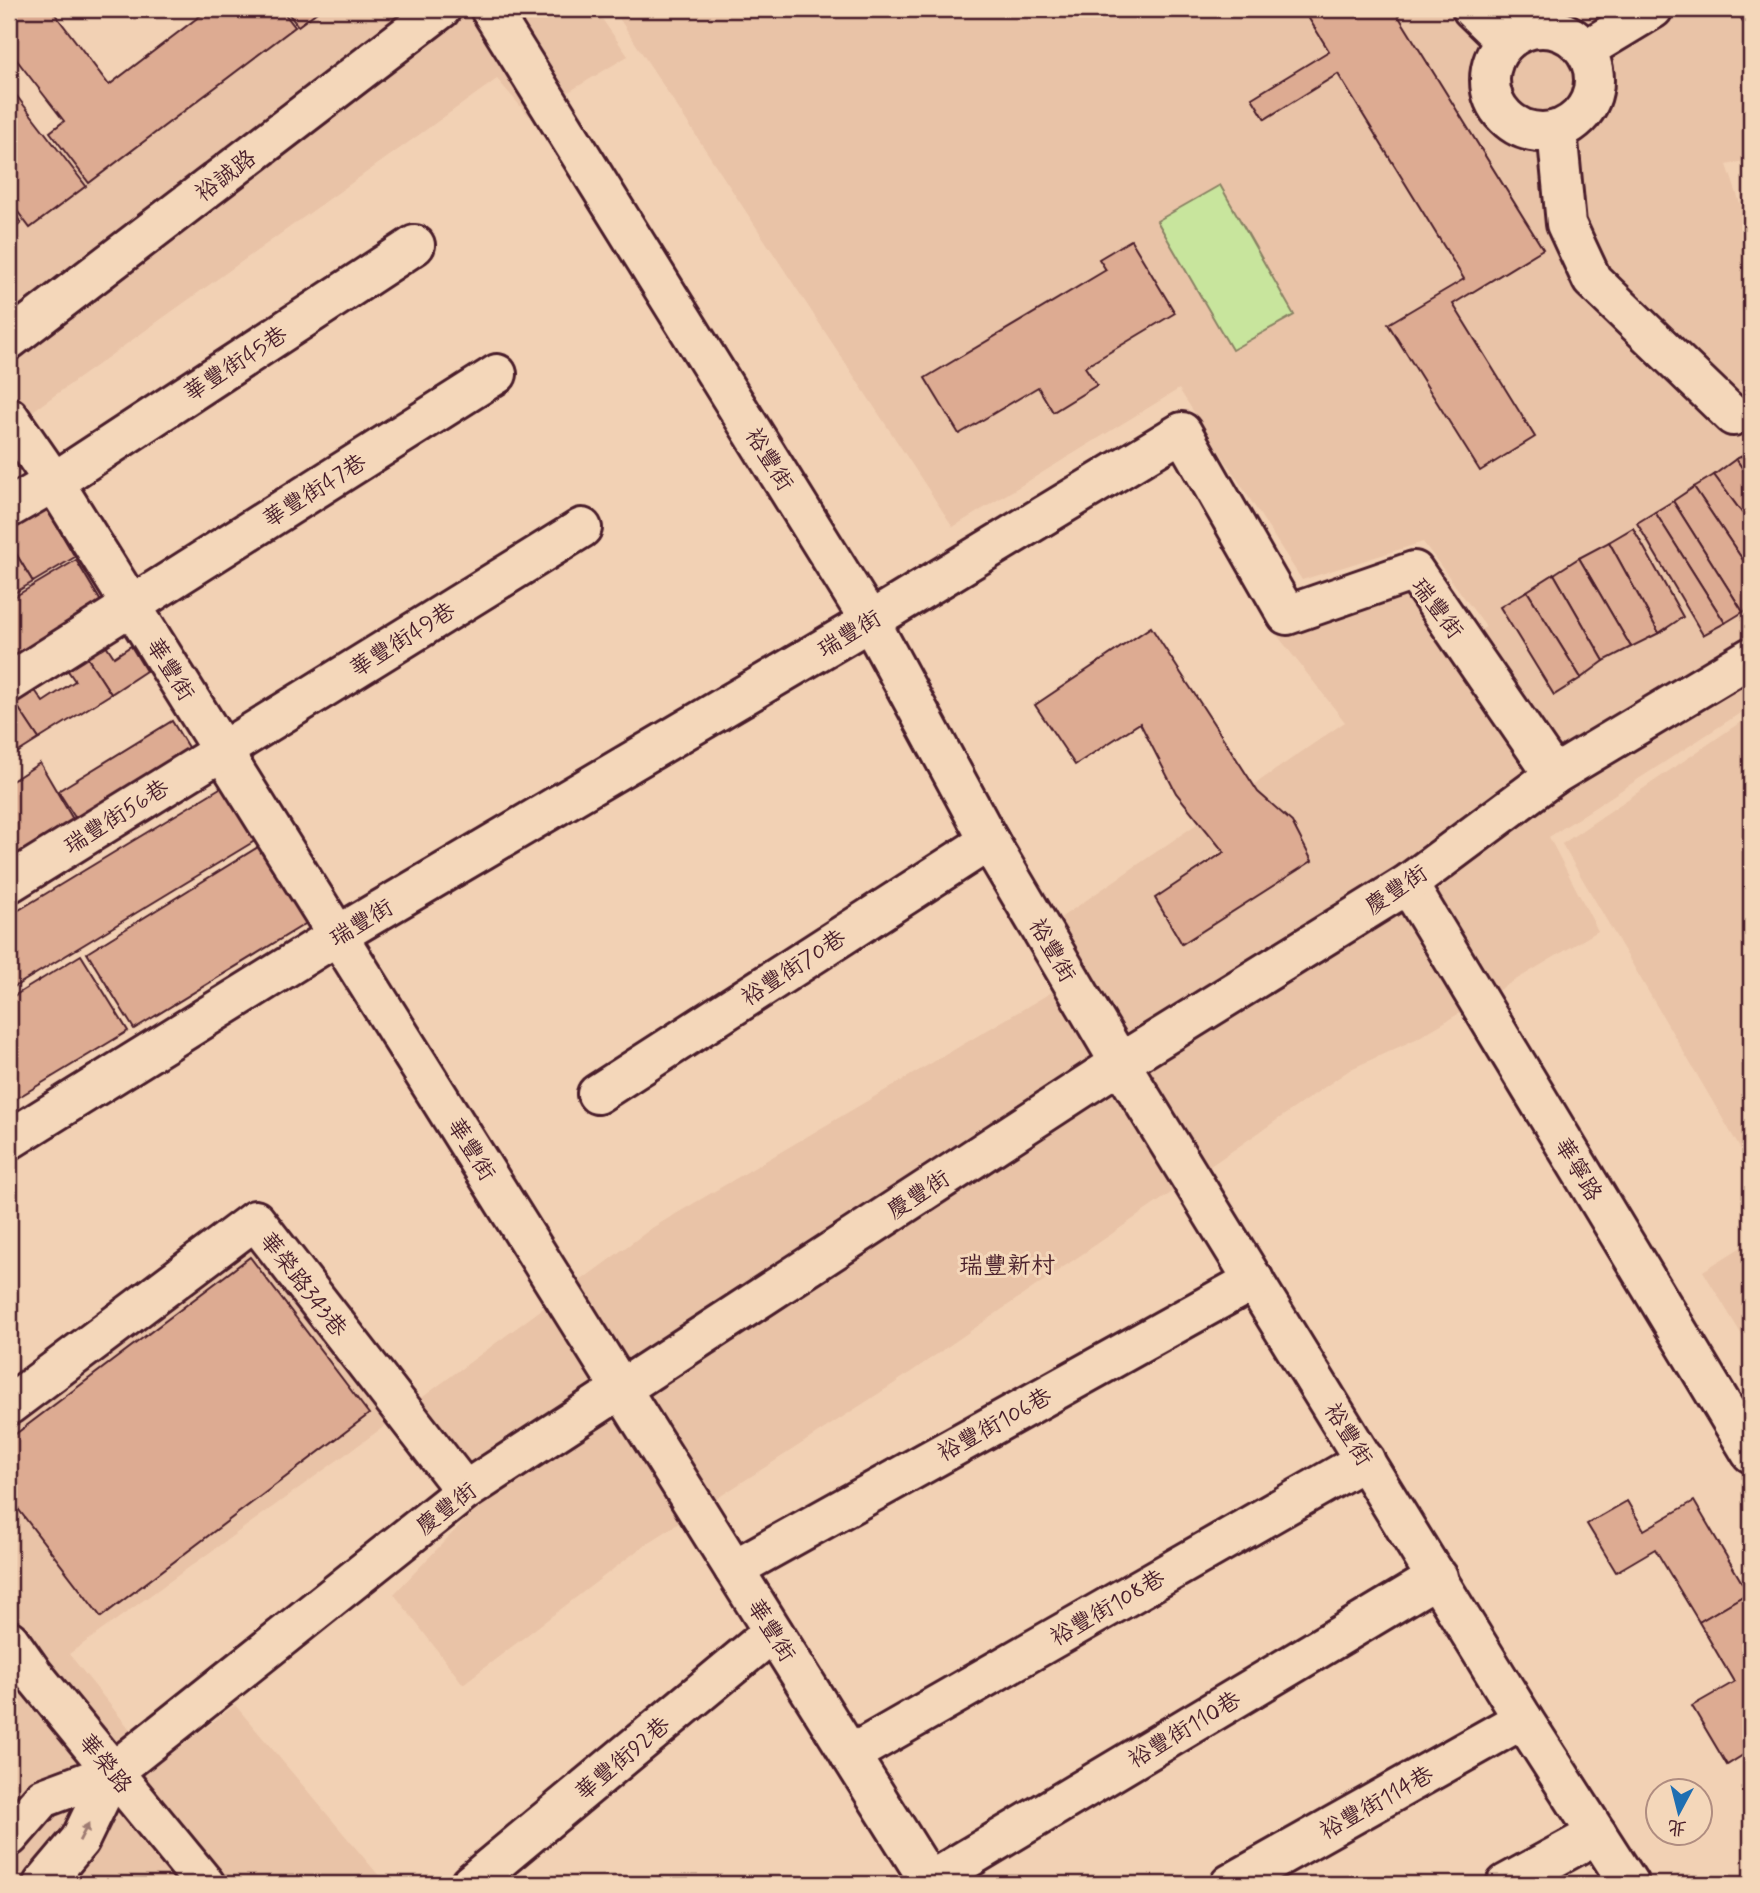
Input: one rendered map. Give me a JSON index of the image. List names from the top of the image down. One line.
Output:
{"streets":{"street":["裕誠路","華豐街45巷","裕豐街","華豐街47巷","瑞豐街","華豐街49巷","華豐街","瑞豐街56巷","慶豐街","裕豐街70巷","華寧路","華榮路343巷","裕豐街106巷","裕豐街108巷","裕豐街110巷","華豐街92巷","華榮路","裕豐街114巷"]},"crossings":[["華豐街45巷","華豐街"],["裕豐街","瑞豐街"],["裕豐街","慶豐街"],["裕豐街","裕豐街70巷"],["裕豐街","裕豐街106巷"],["裕豐街","裕豐街108巷"],["裕豐街","裕豐街110巷"],["裕豐街","裕豐街114巷"],["華豐街47巷","華豐街"],["瑞豐街","華豐街"],["瑞豐街","慶豐街"],["華豐街49巷","華豐街"],["華豐街49巷","瑞豐街56巷"],["華豐街","瑞豐街56巷"],["華豐街","慶豐街"],["華豐街","裕豐街106巷"],["華豐街","裕豐街108巷"],["華豐街","裕豐街110巷"],["華豐街","華豐街92巷"],["慶豐街","華寧路"],["慶豐街","華榮路343巷"],["慶豐街","華榮路"]],"districts":["瑞豐新村"],"north":"bottom"}
